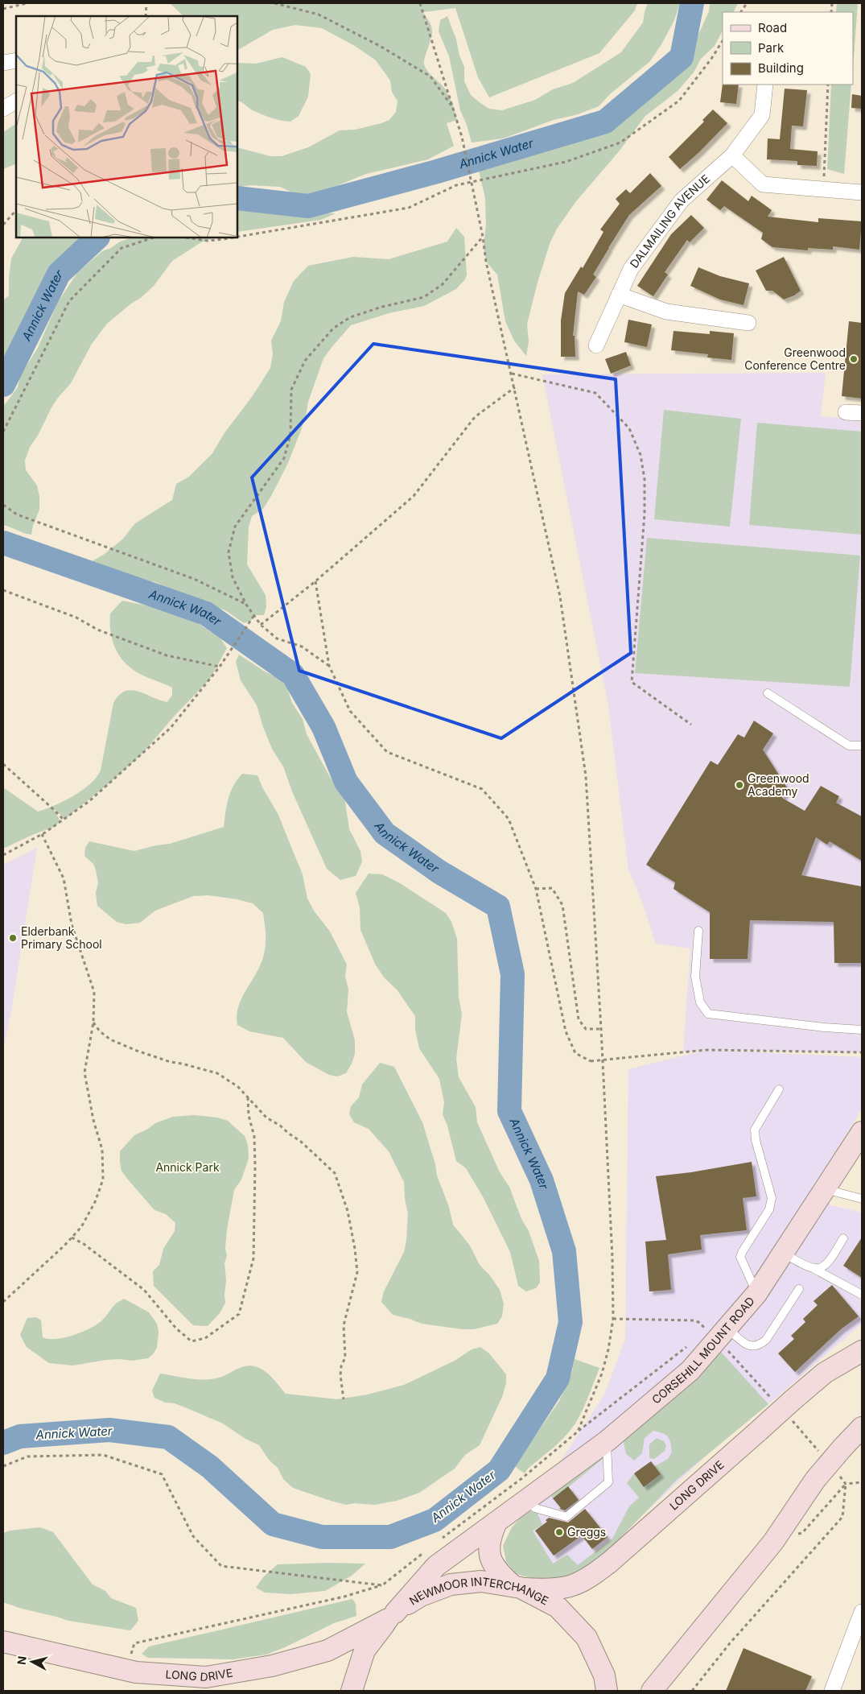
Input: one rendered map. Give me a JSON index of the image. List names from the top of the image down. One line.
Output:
{"streets":{"main road":["CORSEHILL MOUNT ROAD","LONG DRIVE","NEWMOOR INTERCHANGE"],"street":["DALMAILING AVENUE"]},"crossings":[["CORSEHILL MOUNT ROAD","LONG DRIVE"],["CORSEHILL MOUNT ROAD","NEWMOOR INTERCHANGE"],["LONG DRIVE","NEWMOOR INTERCHANGE"]],"water":["Annick Water"],"parks":["Annick Park"],"places":["Greenwood Conference Centre","Greenwood Academy","Elderbank Primary School","Greggs"],"legend":["Road","Park","Building"],"north":"left"}
